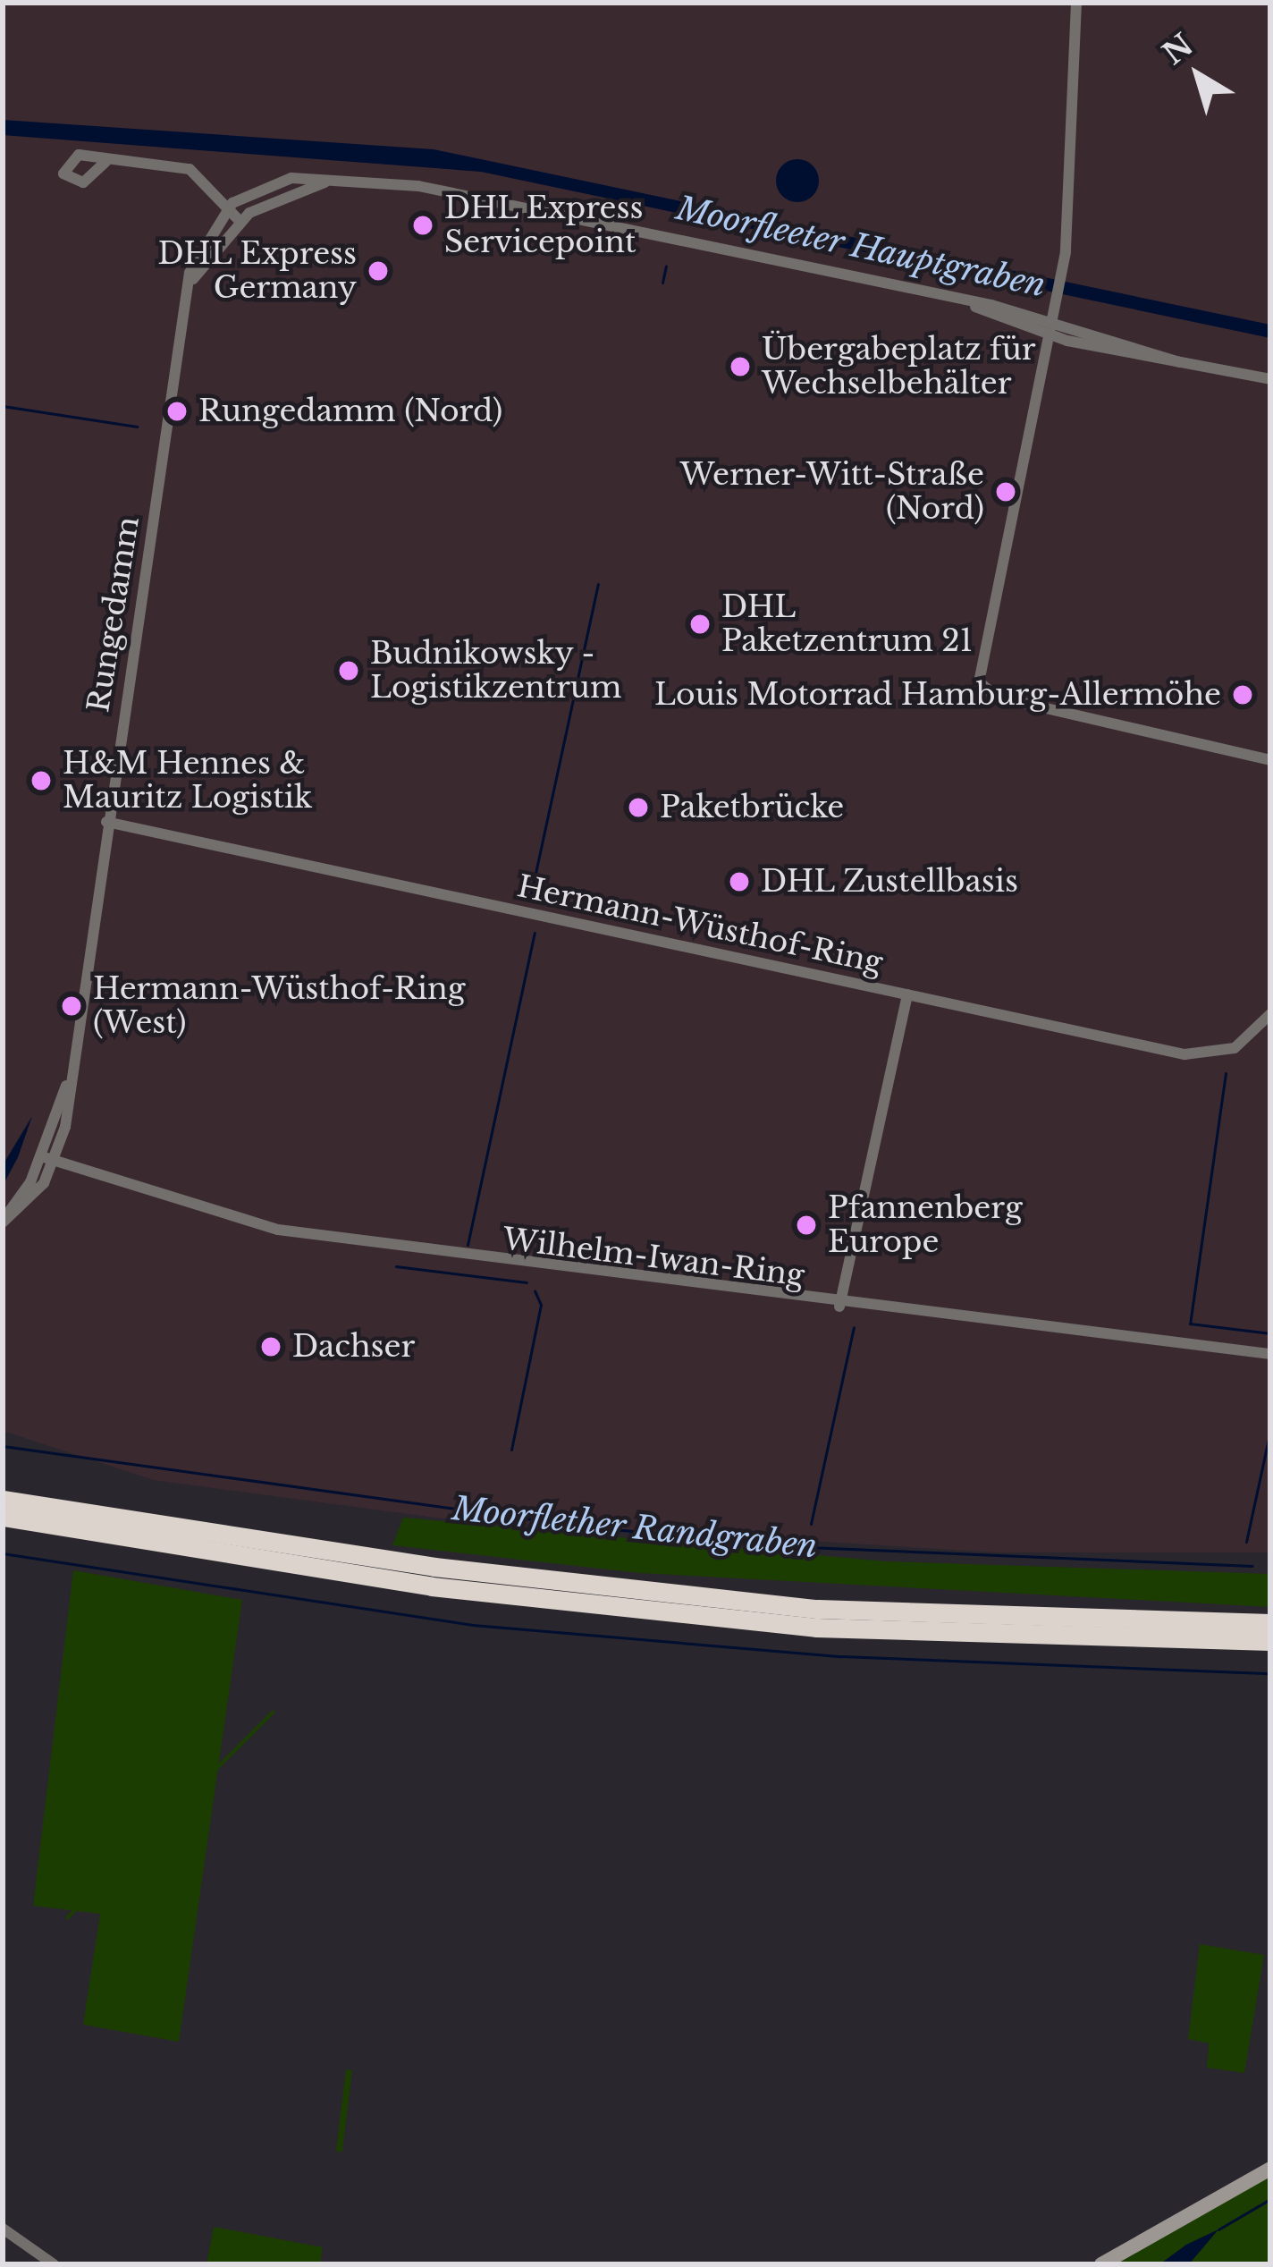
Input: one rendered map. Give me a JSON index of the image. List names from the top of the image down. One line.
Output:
{"streets":{"street":["Rungedamm","Hermann-Wüsthof-Ring","Wilhelm-Iwan-Ring"]},"crossings":[["Rungedamm","Hermann-Wüsthof-Ring"],["Rungedamm","Wilhelm-Iwan-Ring"]],"water":["Moorfleeter Hauptgraben","Moorflether Randgraben"],"places":["DHL Express Servicepoint","DHL Express Germany","Übergabeplatz für Wechselbehälter","Rungedamm (Nord)","Werner-Witt-Straße (Nord)","DHL Paketzentrum 21","Budnikowsky - Logistikzentrum","Louis Motorrad Hamburg-Allermöhe","H&M Hennes & Mauritz Logistik","Paketbrücke","DHL Zustellbasis","Hermann-Wüsthof-Ring (West)","Pfannenberg Europe","Dachser"],"north":"top left"}
